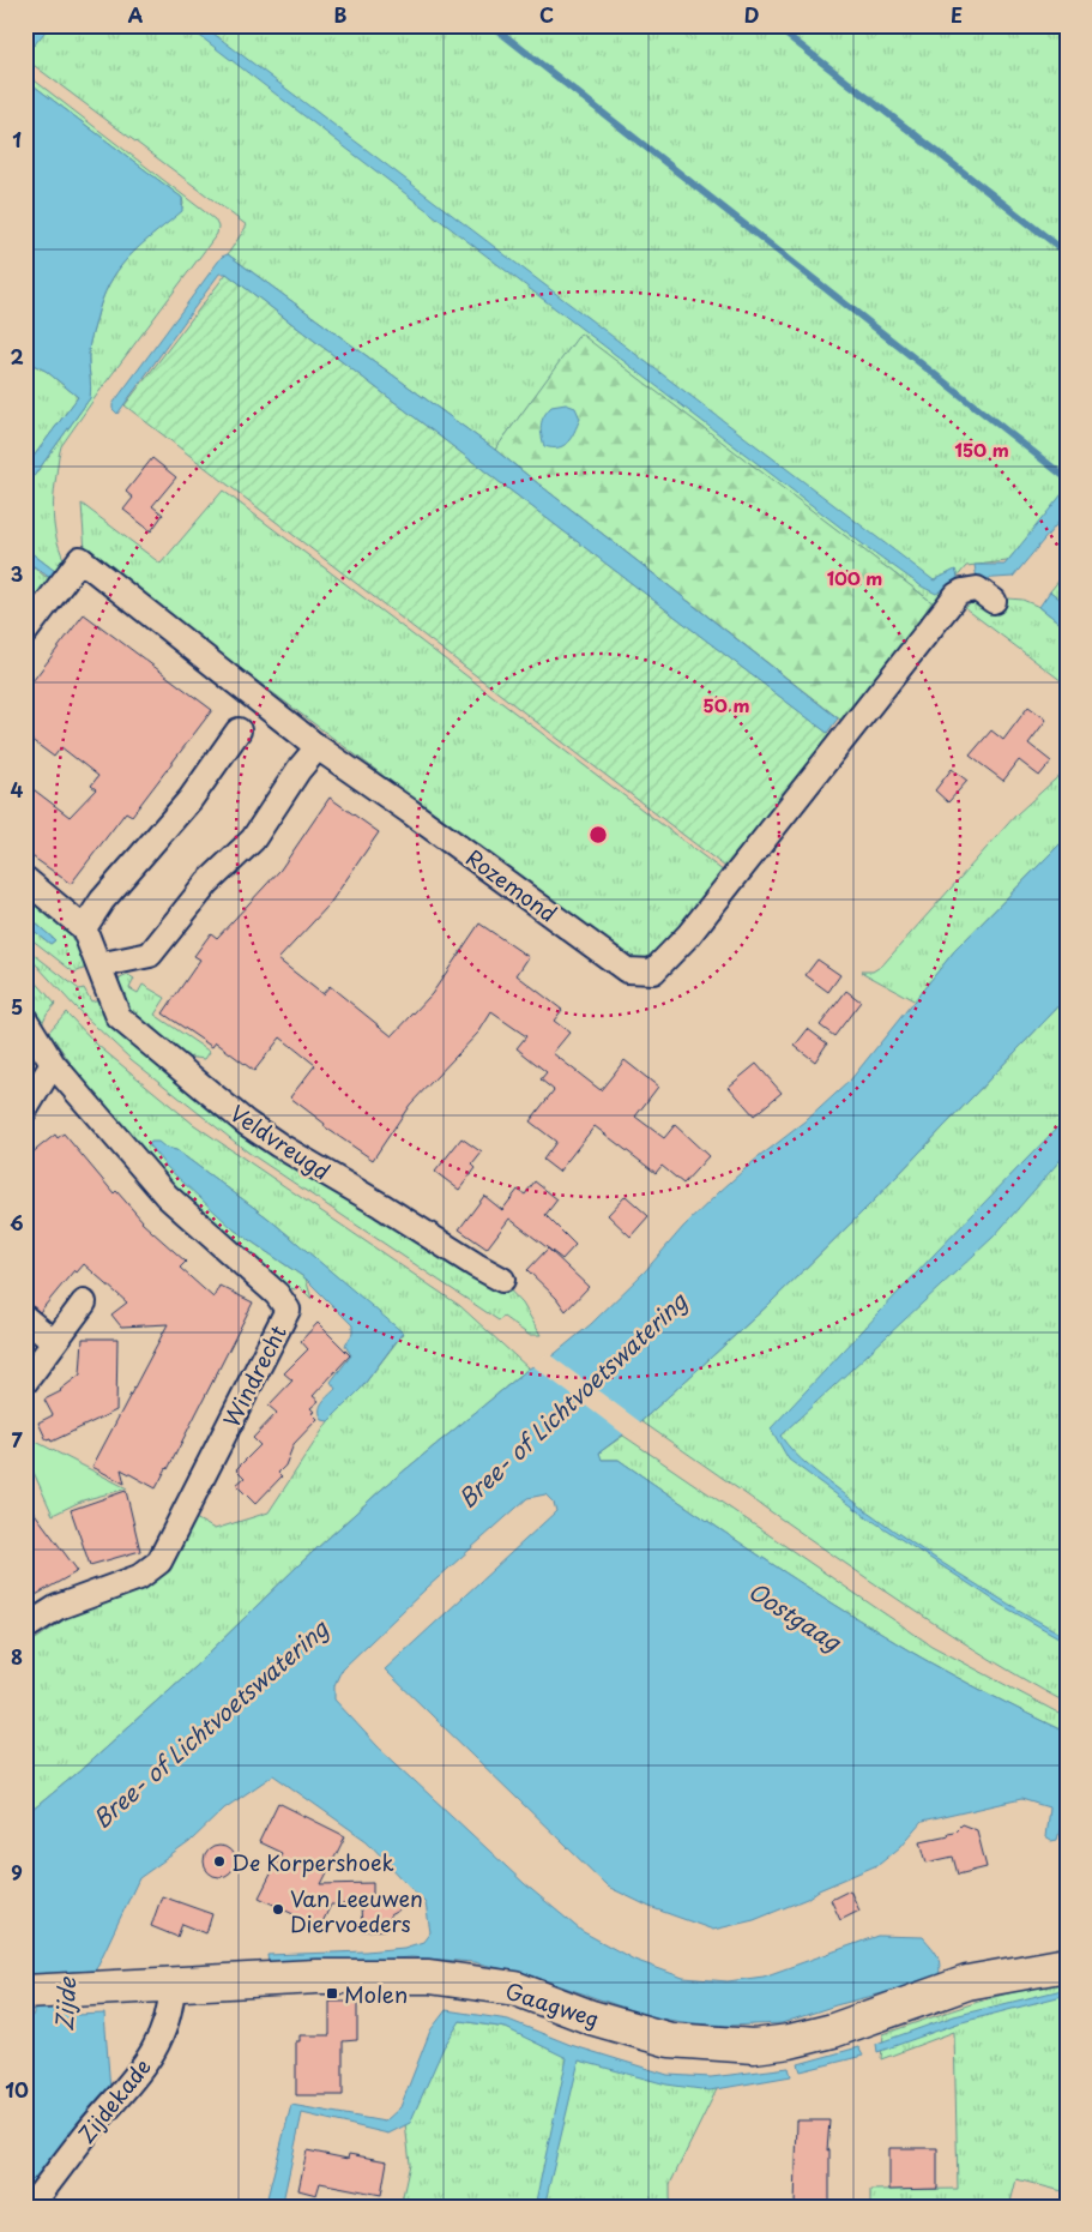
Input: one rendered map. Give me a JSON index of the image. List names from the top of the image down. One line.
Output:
{"streets":{"main road":["Gaagweg"],"street":["Rozemond","Veldvreugd","Windrecht","Zijdekade"]},"crossings":[["Gaagweg","Zijdekade"]],"water":["Bree- of Lichtvoetswatering","Oostgaag","Zijde"],"places":{"other":["De Korpershoek","Van Leeuwen Diervoeders"],"transit":["Molen"]},"grid":{"columns":["A","B","C","D","E"],"rows":["1","2","3","4","5","6","7","8","9","10"]},"rings":["150 m","100 m","50 m"]}
